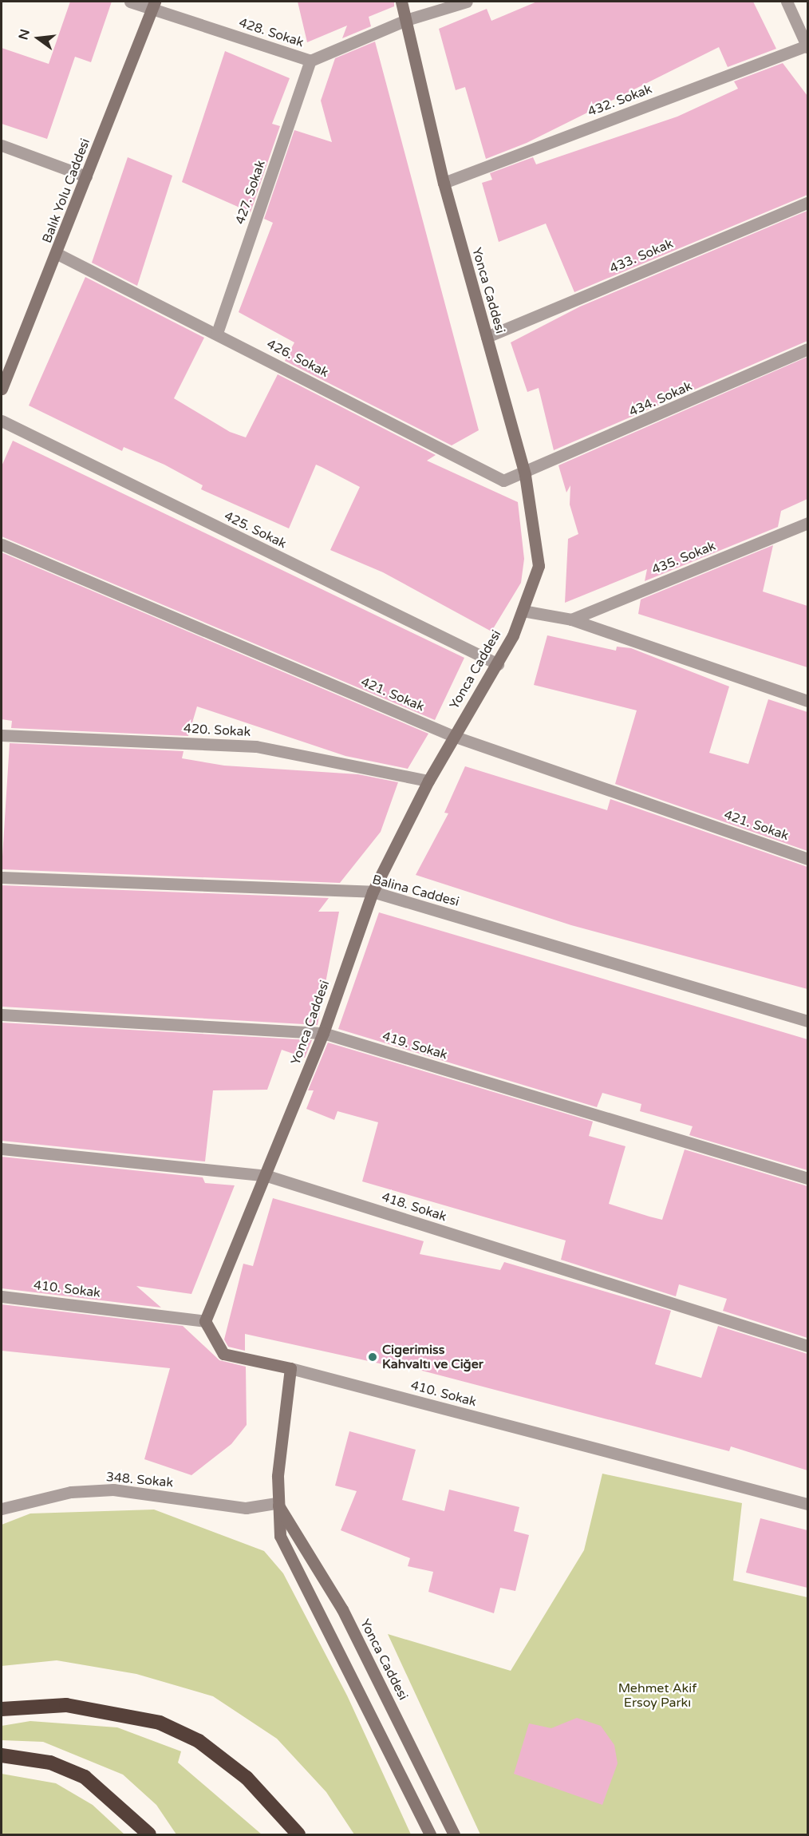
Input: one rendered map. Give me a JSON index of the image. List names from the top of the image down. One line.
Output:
{"streets":{"street":["428. Sokak","432. Sokak","Balık Yolu Caddesi","427. Sokak","433. Sokak","Yonca Caddesi","426. Sokak","434. Sokak","425. Sokak","435. Sokak","421. Sokak","420. Sokak","Balina Caddesi","419. Sokak","418. Sokak","410. Sokak","348. Sokak"]},"crossings":[["428. Sokak","Balık Yolu Caddesi"],["428. Sokak","427. Sokak"],["428. Sokak","Yonca Caddesi"],["432. Sokak","Yonca Caddesi"],["Balık Yolu Caddesi","426. Sokak"],["427. Sokak","426. Sokak"],["433. Sokak","Yonca Caddesi"],["Yonca Caddesi","426. Sokak"],["Yonca Caddesi","434. Sokak"],["Yonca Caddesi","425. Sokak"],["Yonca Caddesi","421. Sokak"],["Yonca Caddesi","420. Sokak"],["Yonca Caddesi","Balina Caddesi"],["Yonca Caddesi","419. Sokak"],["Yonca Caddesi","418. Sokak"],["Yonca Caddesi","410. Sokak"],["Yonca Caddesi","348. Sokak"],["426. Sokak","434. Sokak"]],"parks":["Mehmet Akif Ersoy Parkı"],"places":["Cigerimiss Kahvaltı ve Ciğer"],"north":"left"}
